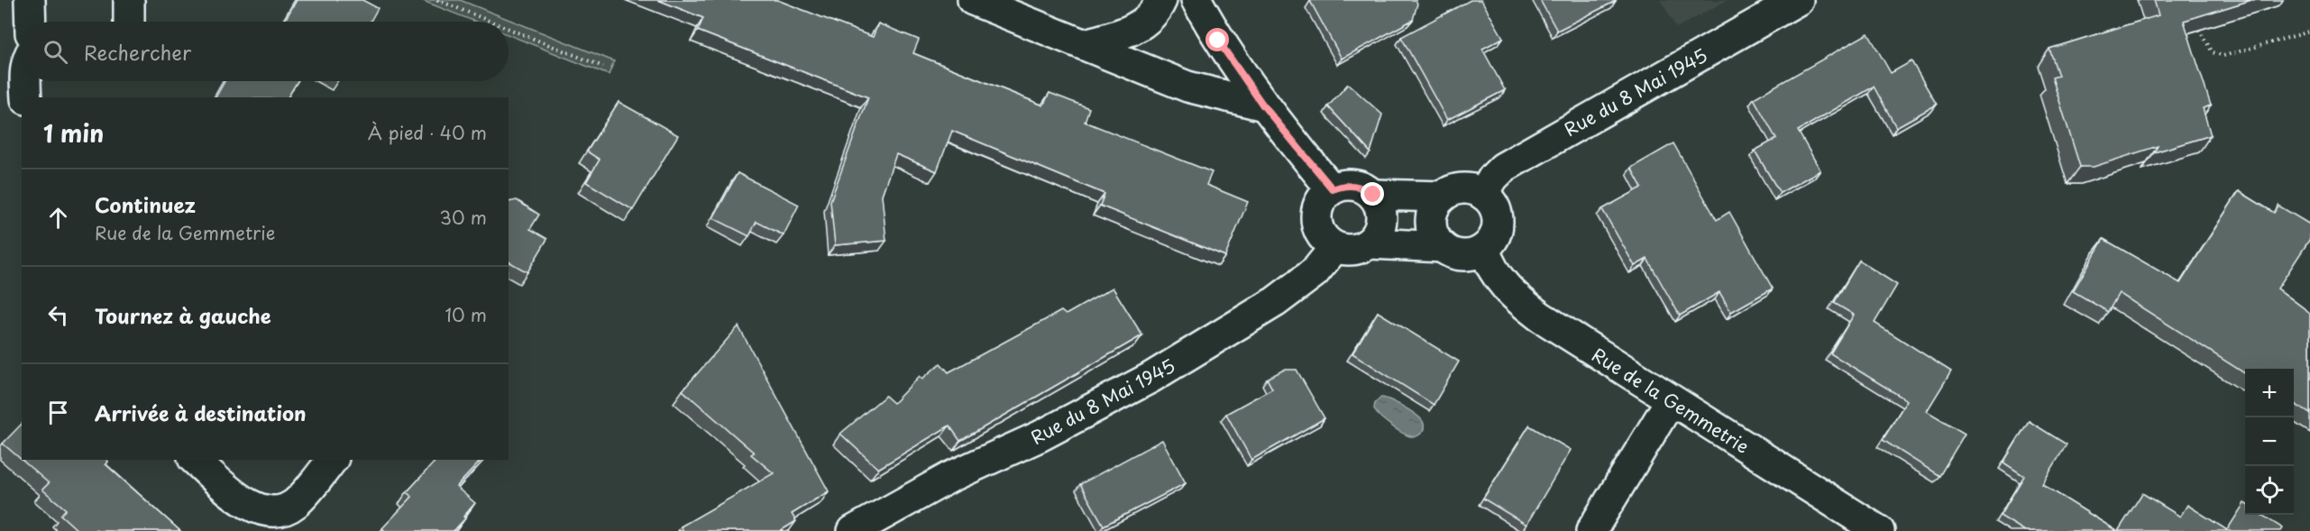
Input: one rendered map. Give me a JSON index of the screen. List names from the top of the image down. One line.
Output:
{"streets":{"street":["Rue du 8 Mai 1945","Rue de la Gemmetrie"]},"crossings":[["Rue du 8 Mai 1945","Rue de la Gemmetrie"]],"page":{"search":"Rechercher","heading":["1 min","À pied · 40 m"],"list":[["Continuez","Rue de la Gemmetrie","30 m"],["Tournez à gauche","10 m"],"Arrivée à destination"],"map_buttons":["+","−"]}}
